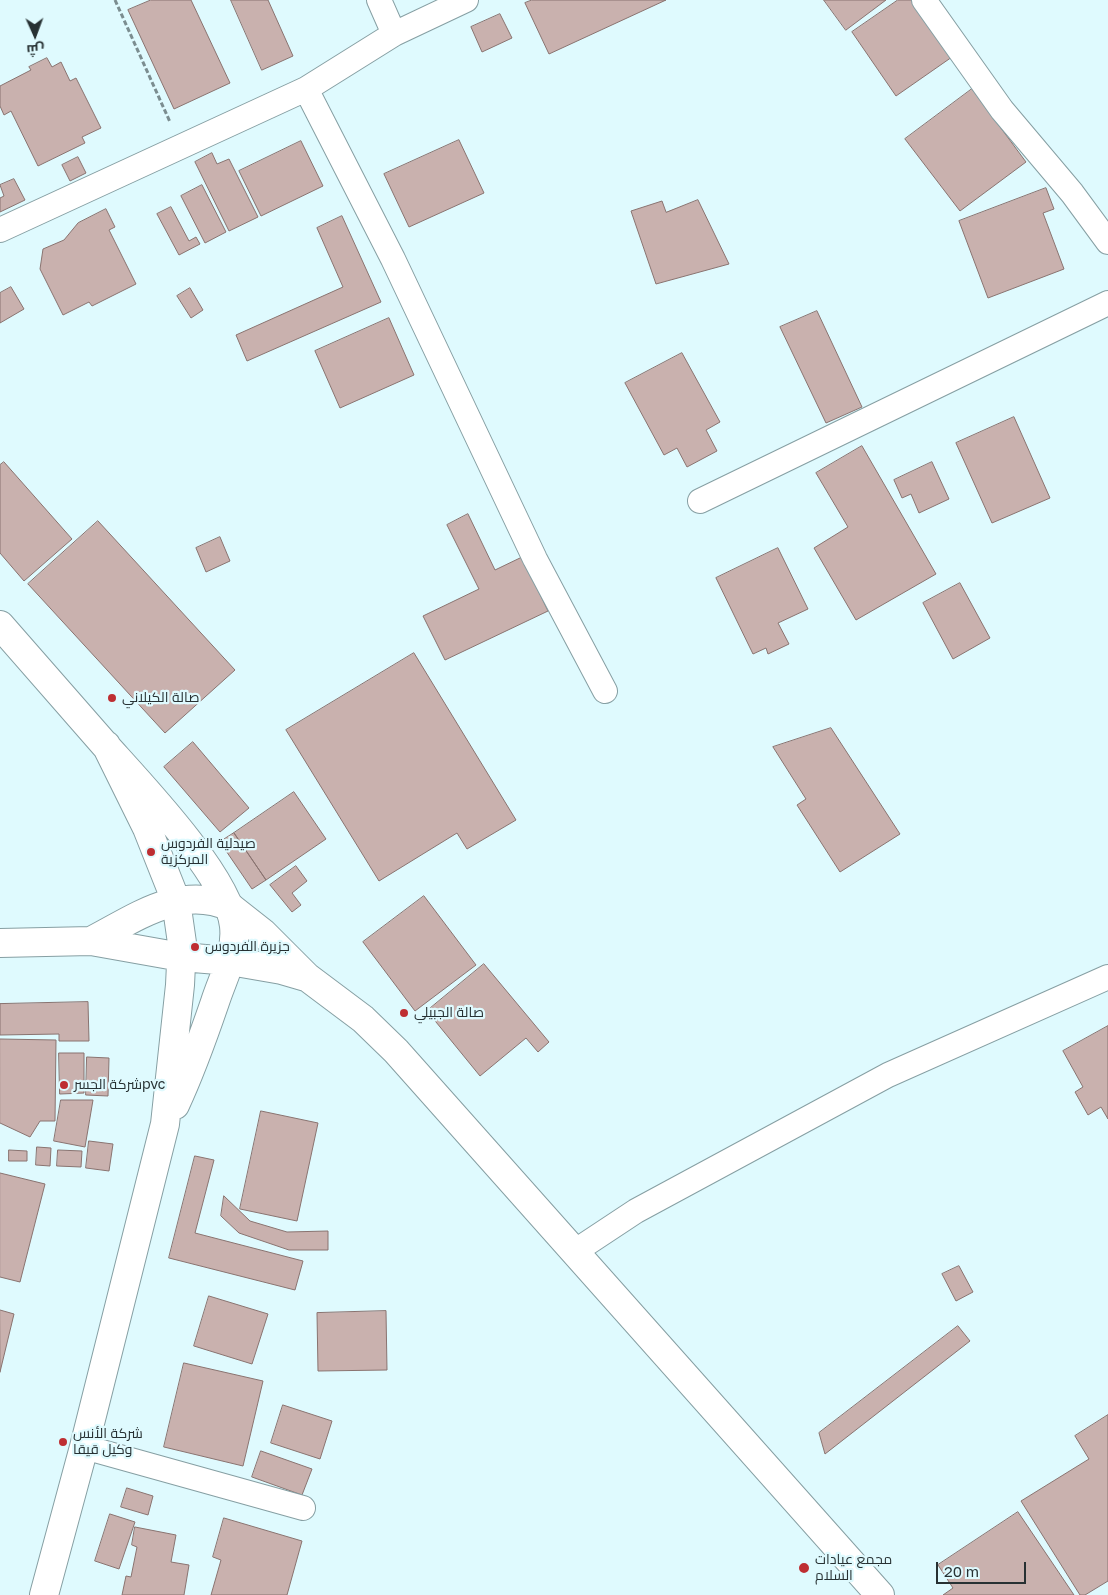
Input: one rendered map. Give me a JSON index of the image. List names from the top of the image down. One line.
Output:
{"places":["صالة الكيلاني","صيدلية الفردوس المركزية","جزيرة الفردوس","صالة الجبيلي","شركة الجسرpvc","شركة الأنس وكيل قيقا","مجمع عيادات السلام"],"scale_bar":"20 m","north":"bottom"}
